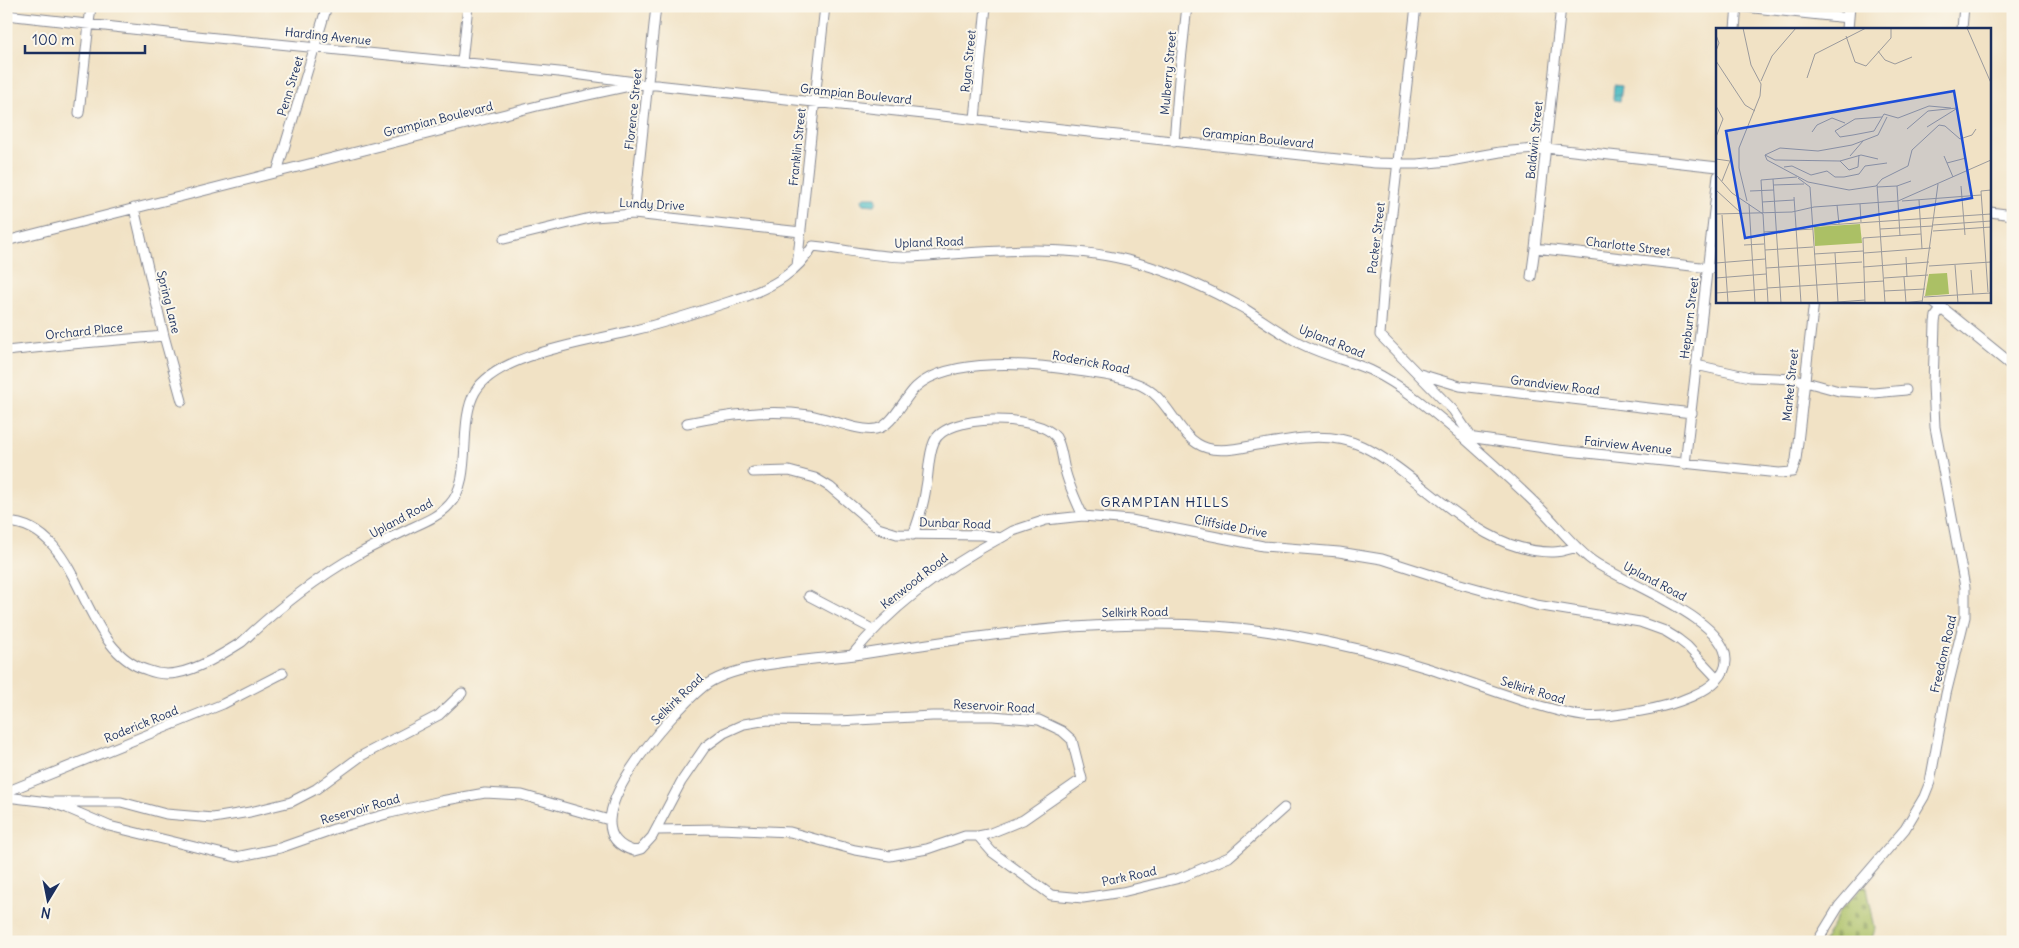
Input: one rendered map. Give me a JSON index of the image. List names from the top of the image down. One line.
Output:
{"streets":{"street":["Harding Avenue","Ryan Street","Mulberry Street","Penn Street","Grampian Boulevard","Florence Street","Baldwin Street","Franklin Street","Lundy Drive","Packer Street","Upland Road","Charlotte Street","Spring Lane","Hepburn Street","Orchard Place","Roderick Road","Grandview Road","Market Street","Fairview Avenue","Dunbar Road","Cliffside Drive","Kenwood Road","Selkirk Road","Freedom Road","Reservoir Road","Park Road"]},"crossings":[["Harding Avenue","Penn Street"],["Harding Avenue","Grampian Boulevard"],["Harding Avenue","Florence Street"],["Ryan Street","Grampian Boulevard"],["Mulberry Street","Grampian Boulevard"],["Penn Street","Grampian Boulevard"],["Grampian Boulevard","Florence Street"],["Grampian Boulevard","Baldwin Street"],["Grampian Boulevard","Franklin Street"],["Grampian Boulevard","Packer Street"],["Grampian Boulevard","Spring Lane"],["Florence Street","Lundy Drive"],["Baldwin Street","Charlotte Street"],["Franklin Street","Lundy Drive"],["Packer Street","Grandview Road"],["Packer Street","Fairview Avenue"],["Upland Road","Roderick Road"],["Upland Road","Fairview Avenue"],["Upland Road","Cliffside Drive"],["Upland Road","Selkirk Road"],["Charlotte Street","Hepburn Street"],["Spring Lane","Orchard Place"],["Hepburn Street","Grandview Road"],["Hepburn Street","Fairview Avenue"],["Market Street","Fairview Avenue"],["Dunbar Road","Cliffside Drive"],["Dunbar Road","Kenwood Road"],["Cliffside Drive","Selkirk Road"],["Kenwood Road","Selkirk Road"],["Selkirk Road","Reservoir Road"],["Reservoir Road","Park Road"]],"districts":["GRAMPIAN HILLS"],"scale_bar":"100 m","north":"bottom"}
